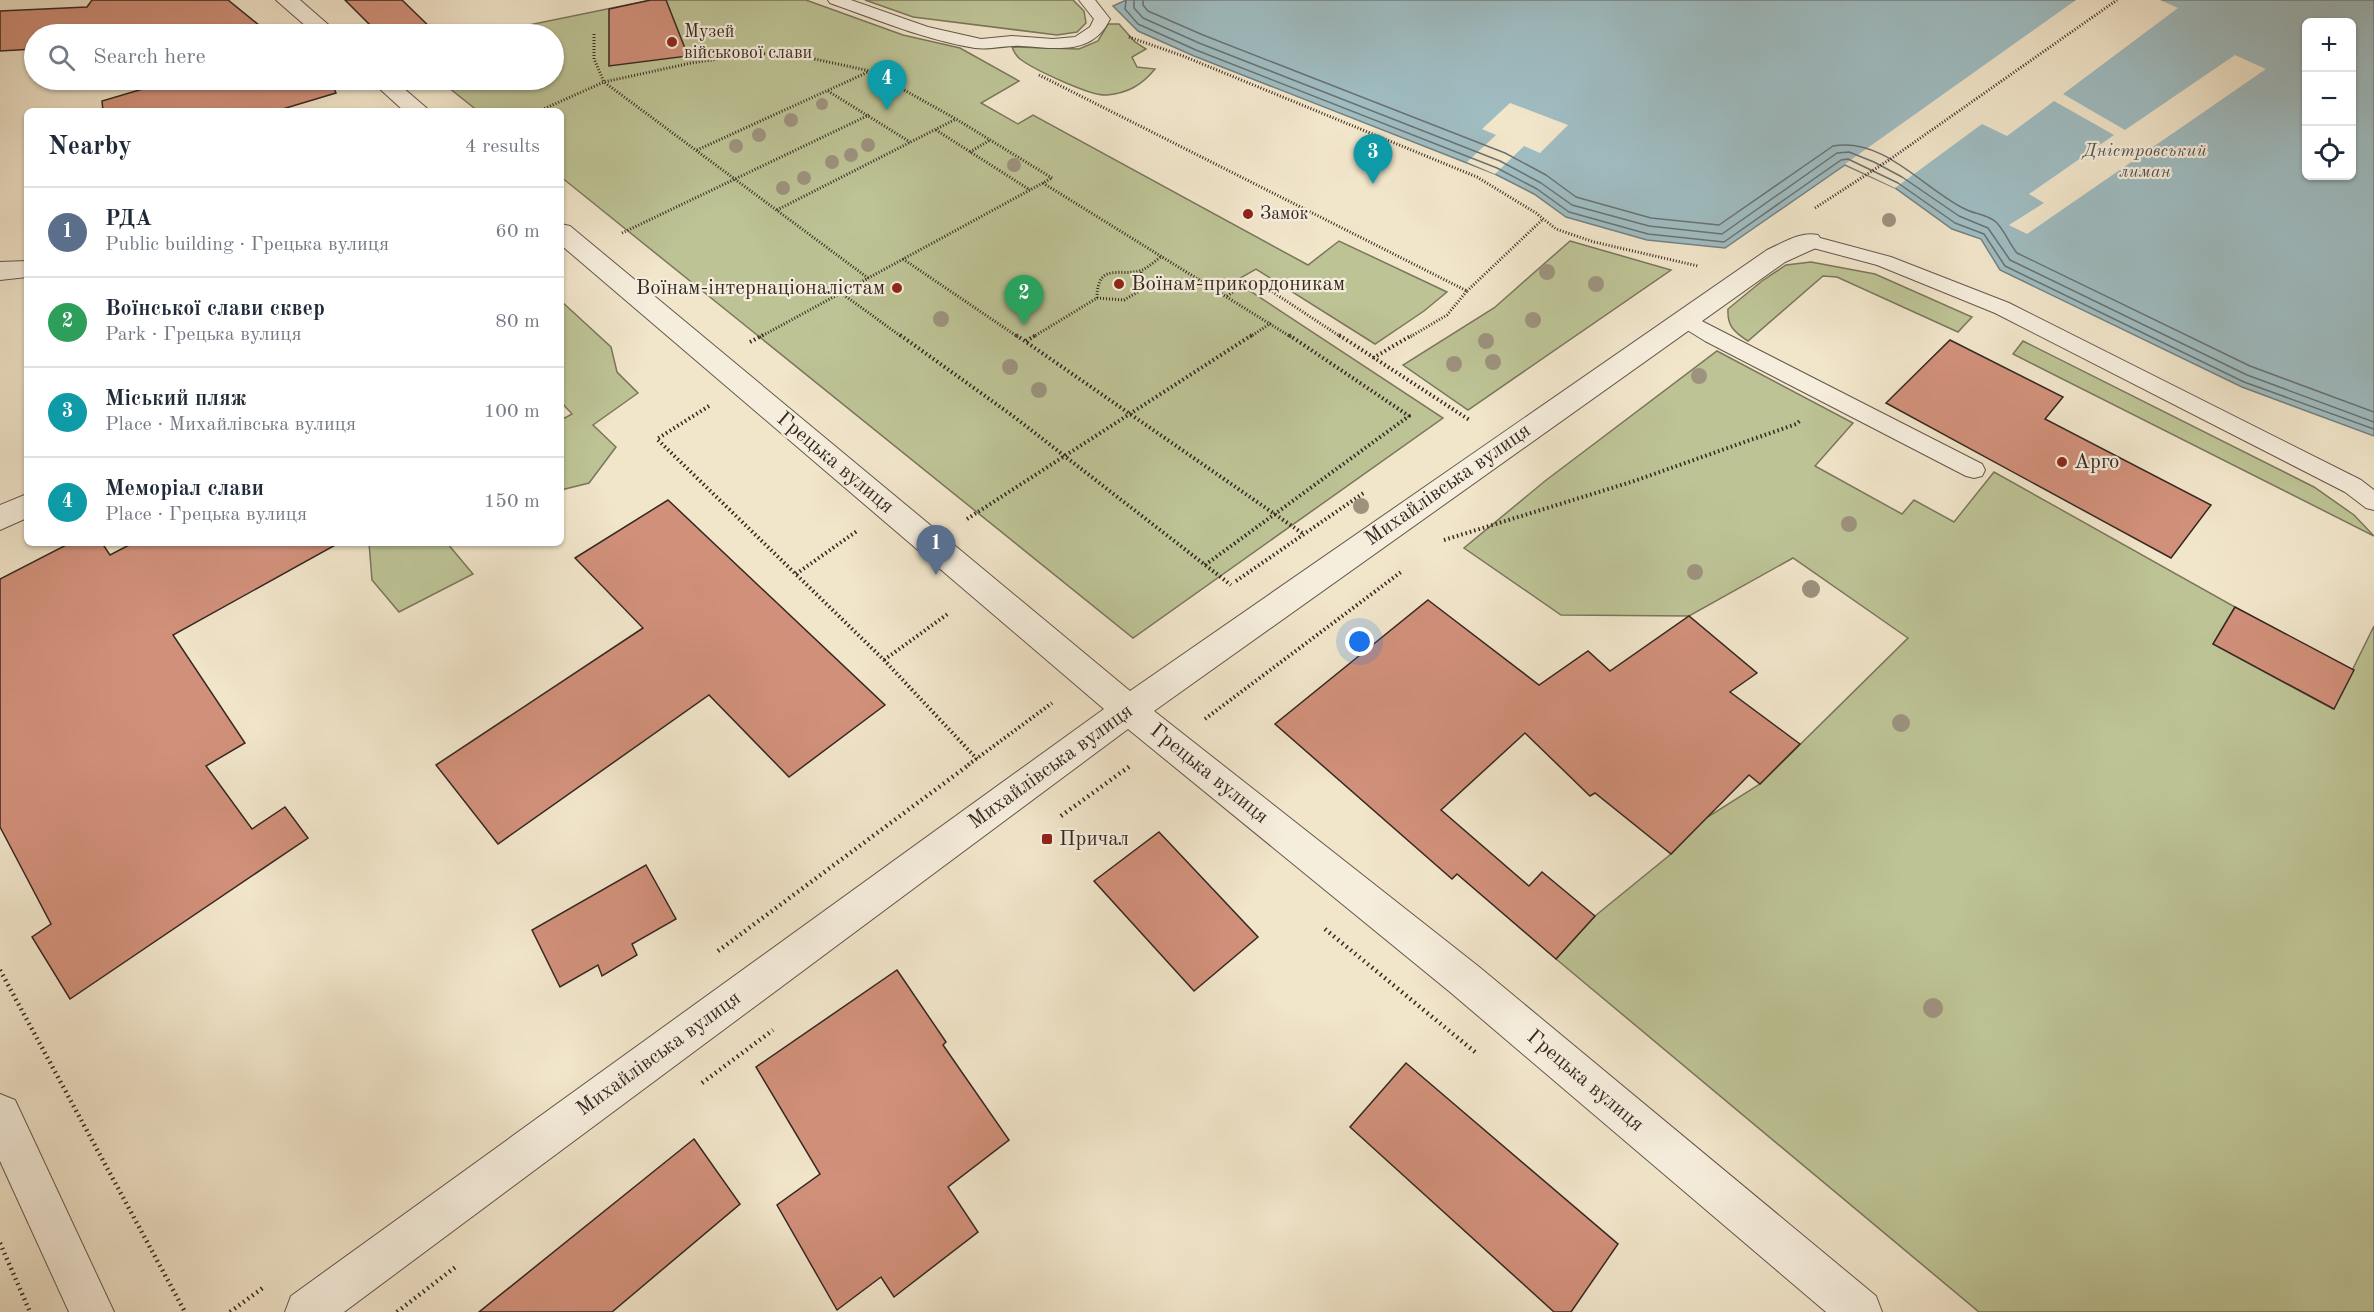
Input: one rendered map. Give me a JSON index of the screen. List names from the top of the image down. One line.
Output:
{"streets":{"street":["Грецька вулиця","Михайлівська вулиця"]},"crossings":[["Грецька вулиця","Михайлівська вулиця"]],"water":["Дністровський лиман"],"places":{"other":["Музей військової слави","Замок","Воїнам-прикордоникам","Воїнам-інтернаціоналістам","Арго"],"transit":["Причал"]},"page":{"map_buttons":["+","−"],"search":"Search here","pins":["4","3","2","1"],"heading":["Nearby","4 results"],"list":[{"mark":"1","name":"РДА","note":"Public building · Грецька вулиця","value":"60 m"},{"mark":"2","name":"Воїнської слави сквер","note":"Park · Грецька вулиця","value":"80 m"},{"mark":"3","name":"Міський пляж","note":"Place · Михайлівська вулиця","value":"100 m"},{"mark":"4","name":"Меморіал слави","note":"Place · Грецька вулиця","value":"150 m"}]}}
